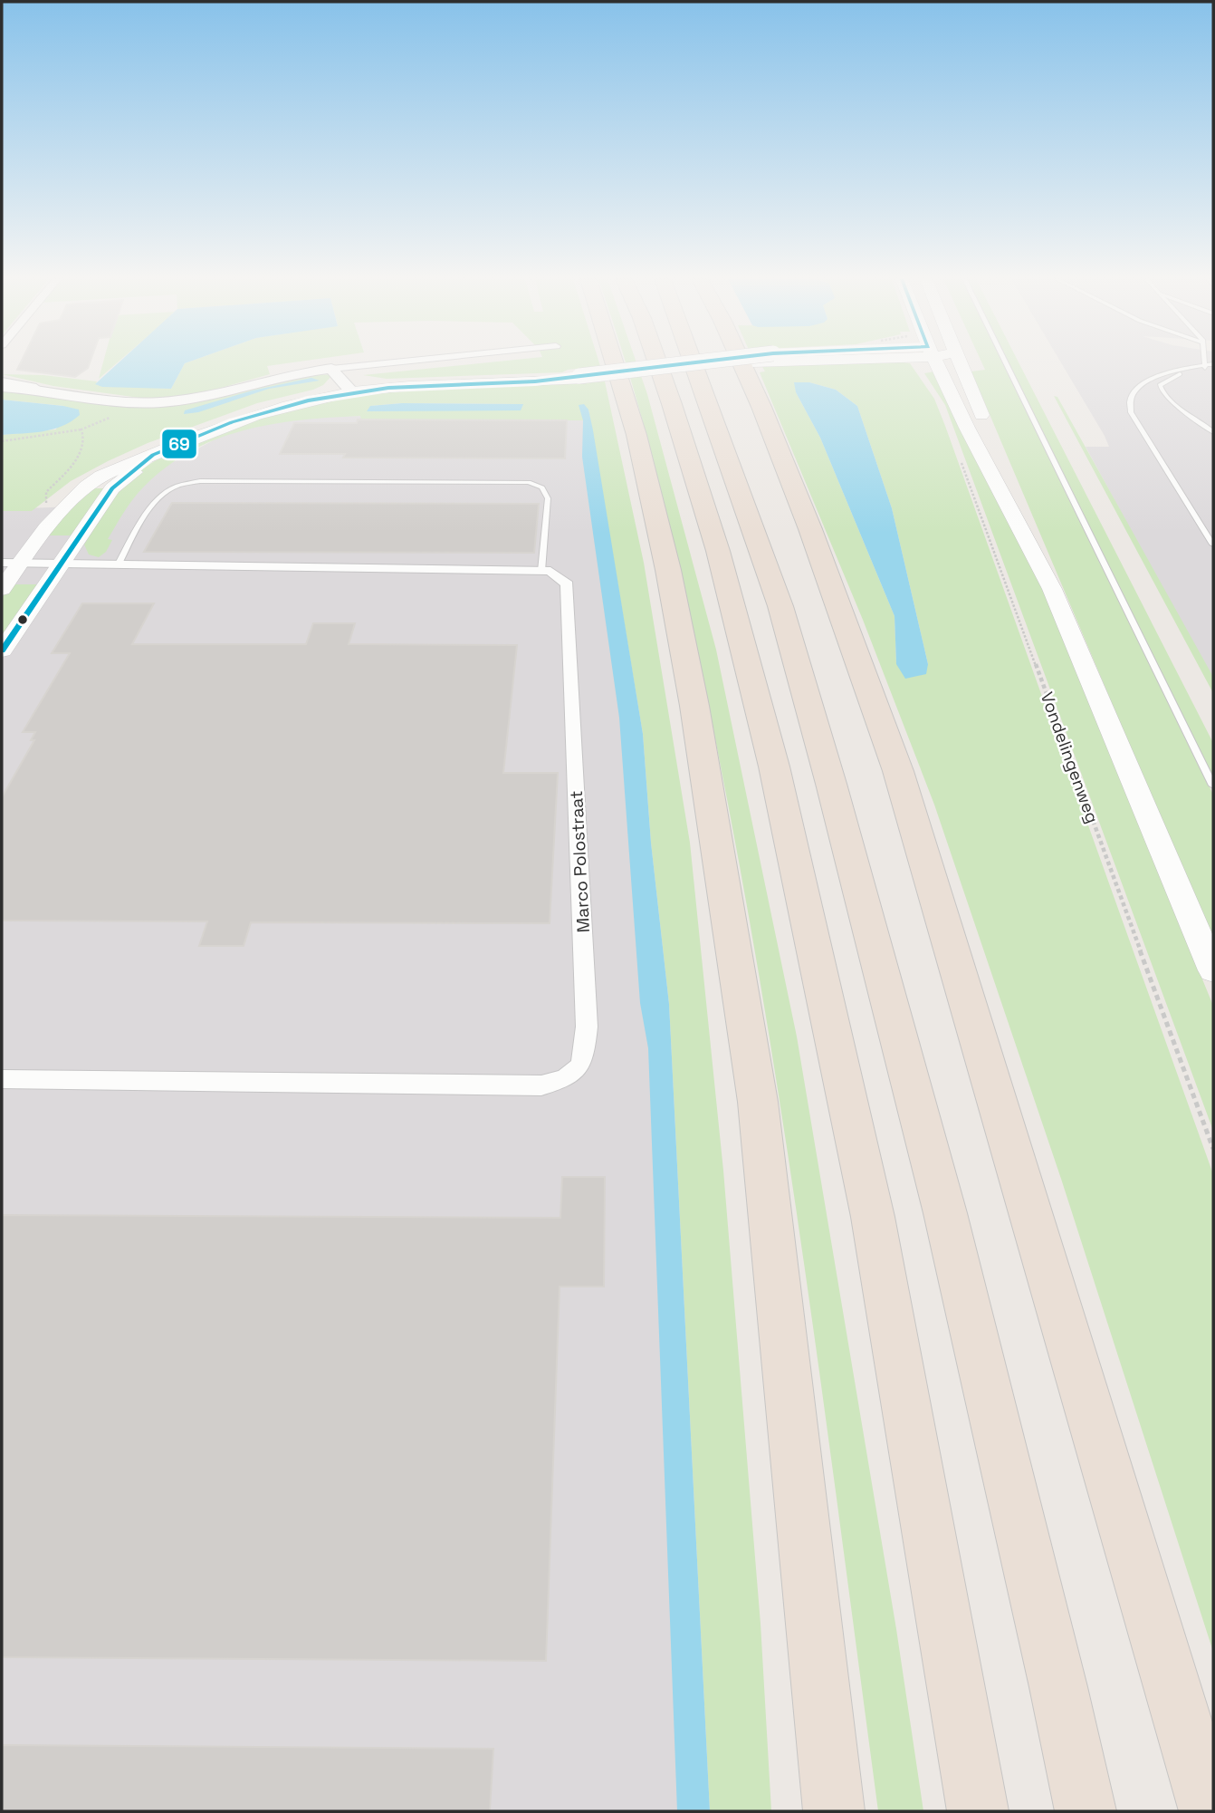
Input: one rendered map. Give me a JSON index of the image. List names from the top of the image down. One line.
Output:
{"streets":{"street":["Marco Polostraat"],"path":["Vondelingenweg"]},"lines":["transit line 69"]}
